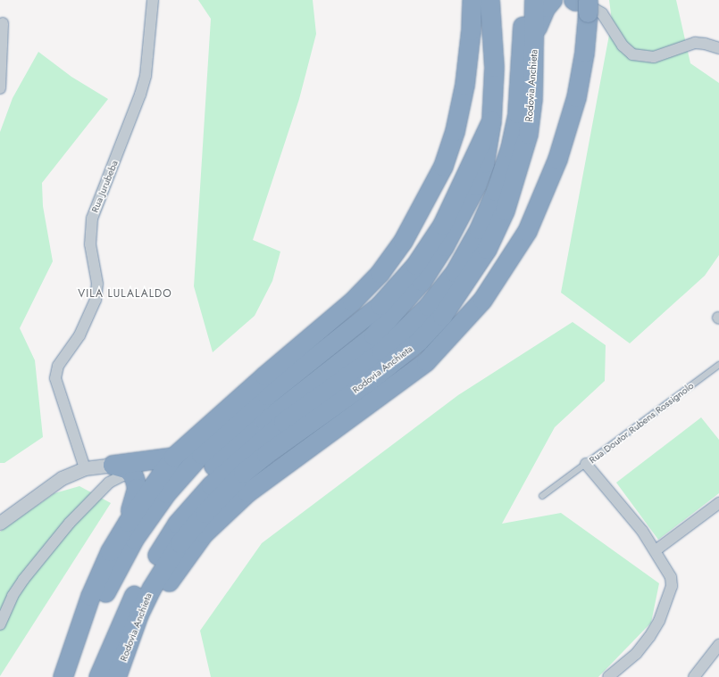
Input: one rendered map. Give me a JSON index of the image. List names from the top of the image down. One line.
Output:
{"streets":{"highway":["Rodovia Anchieta"],"street":["Rua Jurubeba","Rua Doutor Rubens Rossignolo"]},"districts":["VILA LULALALDO"]}
